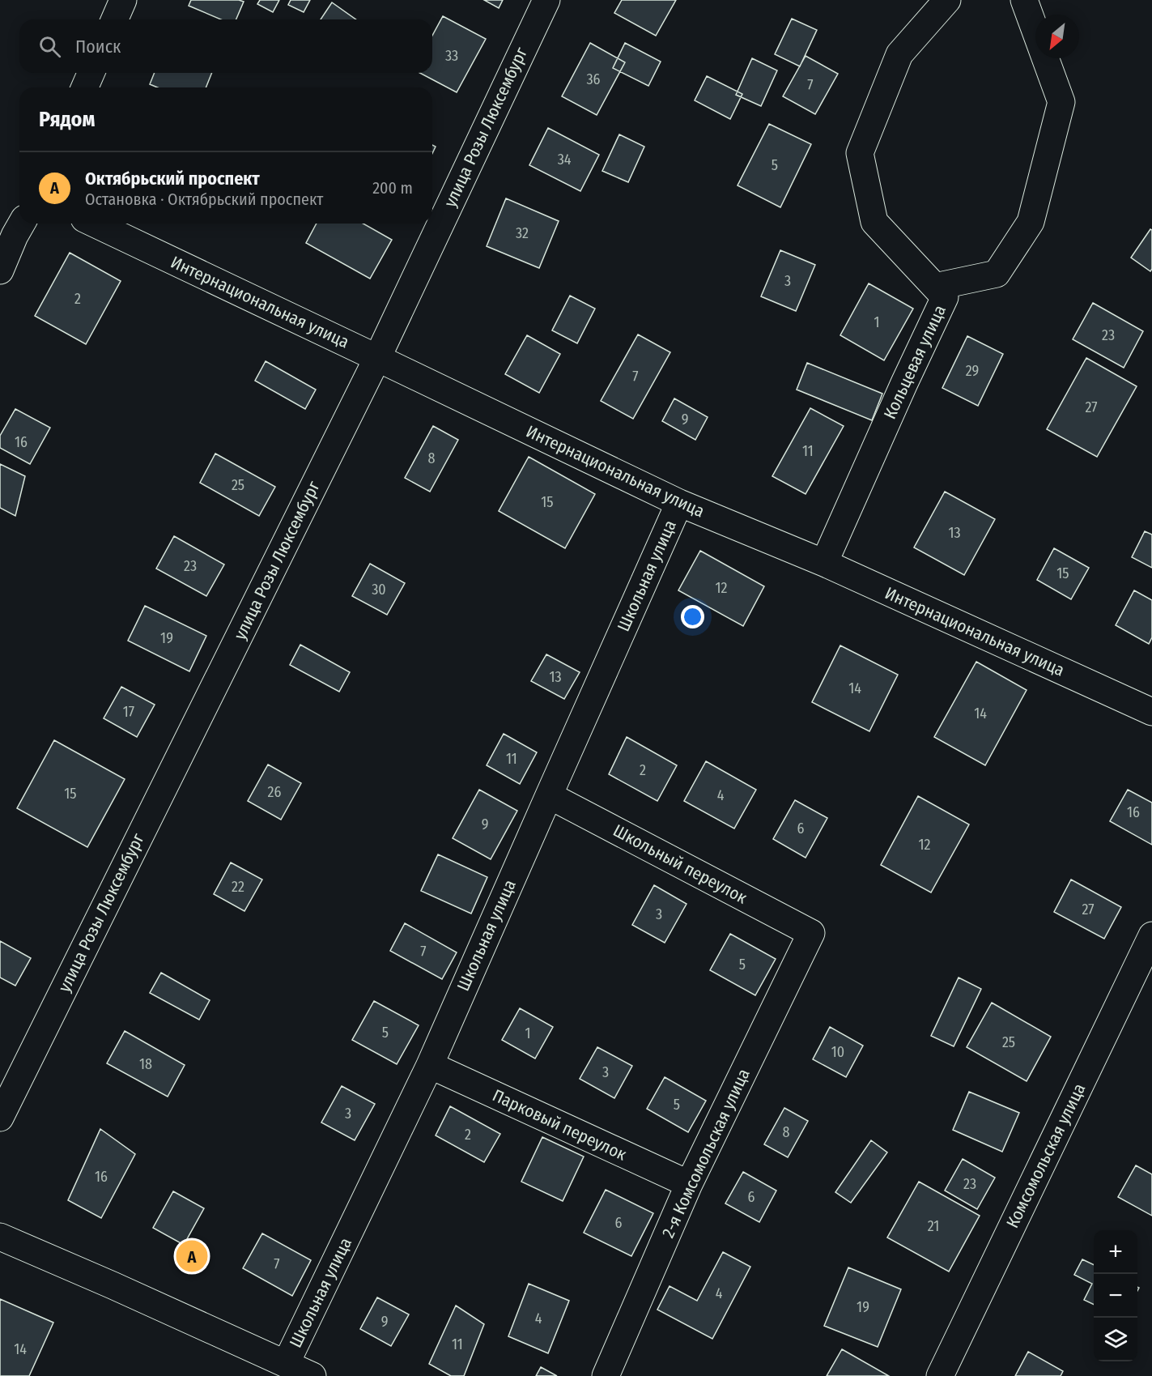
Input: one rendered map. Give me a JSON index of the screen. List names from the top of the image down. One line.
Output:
{"streets":{"street":["улица Розы Люксембург","Интернациональная улица","Кольцевая улица","Школьная улица","Школьный переулок","Парковый переулок","2-я Комсомольская улица","Комсомольская улица"]},"crossings":[["улица Розы Люксембург","Интернациональная улица"],["Интернациональная улица","Кольцевая улица"],["Интернациональная улица","Школьная улица"],["Школьная улица","Школьный переулок"],["Школьная улица","Парковый переулок"],["Школьный переулок","2-я Комсомольская улица"],["Парковый переулок","2-я Комсомольская улица"]],"house_numbers":["33","36","7","34","5","32","3","2","1","23","29","7","27","9","16","11","8","25","15","13","23","15","12","30","19","13","14","17","14","11","2","26","15","4","16","9","6","12","22","27","3","7","5","5","1","25","10","18","3","5","3","8","2","16","23","6","6","21","7","4","19","4","9","11","14"],"north":"bottom left","page":{"search":"Поиск","heading":"Рядом","list":[{"mark":"A","name":"Октябрьский проспект","note":"Остановка · Октябрьский проспект","value":"200 m"}],"map_buttons":["+","−"],"pins":"A"}}
